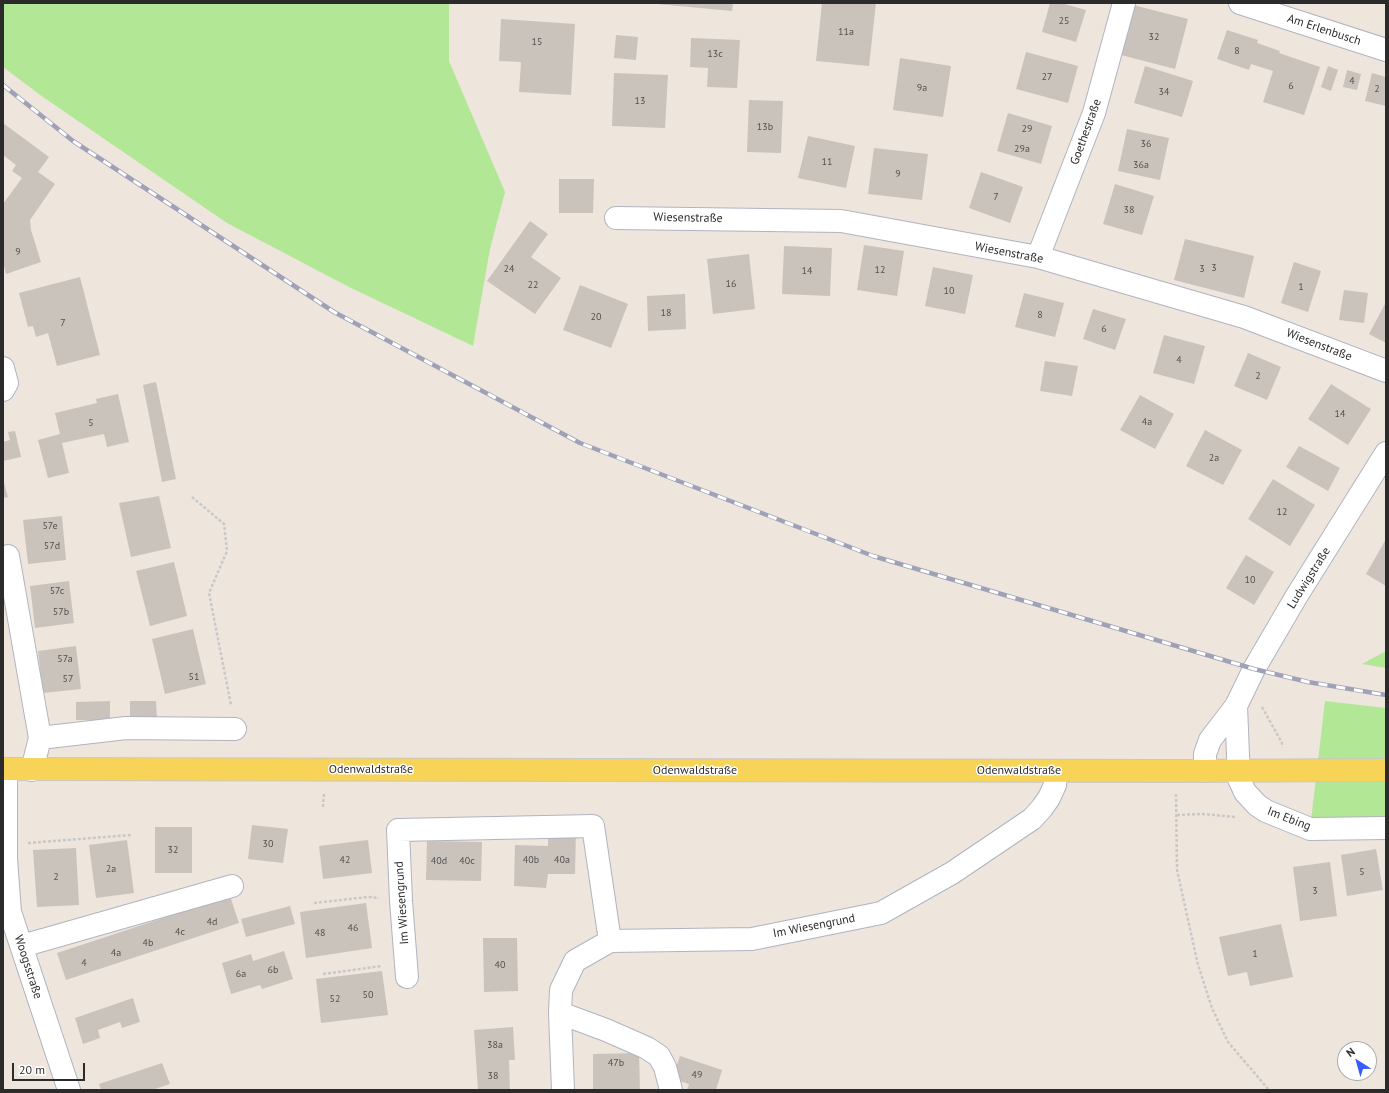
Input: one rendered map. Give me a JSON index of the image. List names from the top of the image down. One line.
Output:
{"streets":{"main road":["Odenwaldstraße"],"street":["Am Erlenbusch","Goethestraße","Wiesenstraße","Ludwigstraße","Im Ebing","Im Wiesengrund","Woogsstraße"]},"crossings":[["Goethestraße","Wiesenstraße"],["Ludwigstraße","Odenwaldstraße"],["Ludwigstraße","Im Ebing"],["Odenwaldstraße","Im Ebing"],["Odenwaldstraße","Im Wiesengrund"],["Odenwaldstraße","Woogsstraße"]],"house_numbers":["25","11a","32","15","8","13c","27","4","6","9a","2","34","13","13b","29","36","29a","11","36a","9","7","38","9","3","24","3","12","14","16","22","1","10","18","8","20","7","6","4","2","14","4a","5","2a","12","57e","57d","10","57c","57b","57a","51","57","30","32","42","40b","40a","40d","40c","2a","5","2","3","4d","46","4c","48","4b","4a","1","4","40","6b","6a","50","52","38a","47b","49","38"],"scale_bar":"20 m","north":"top left"}
